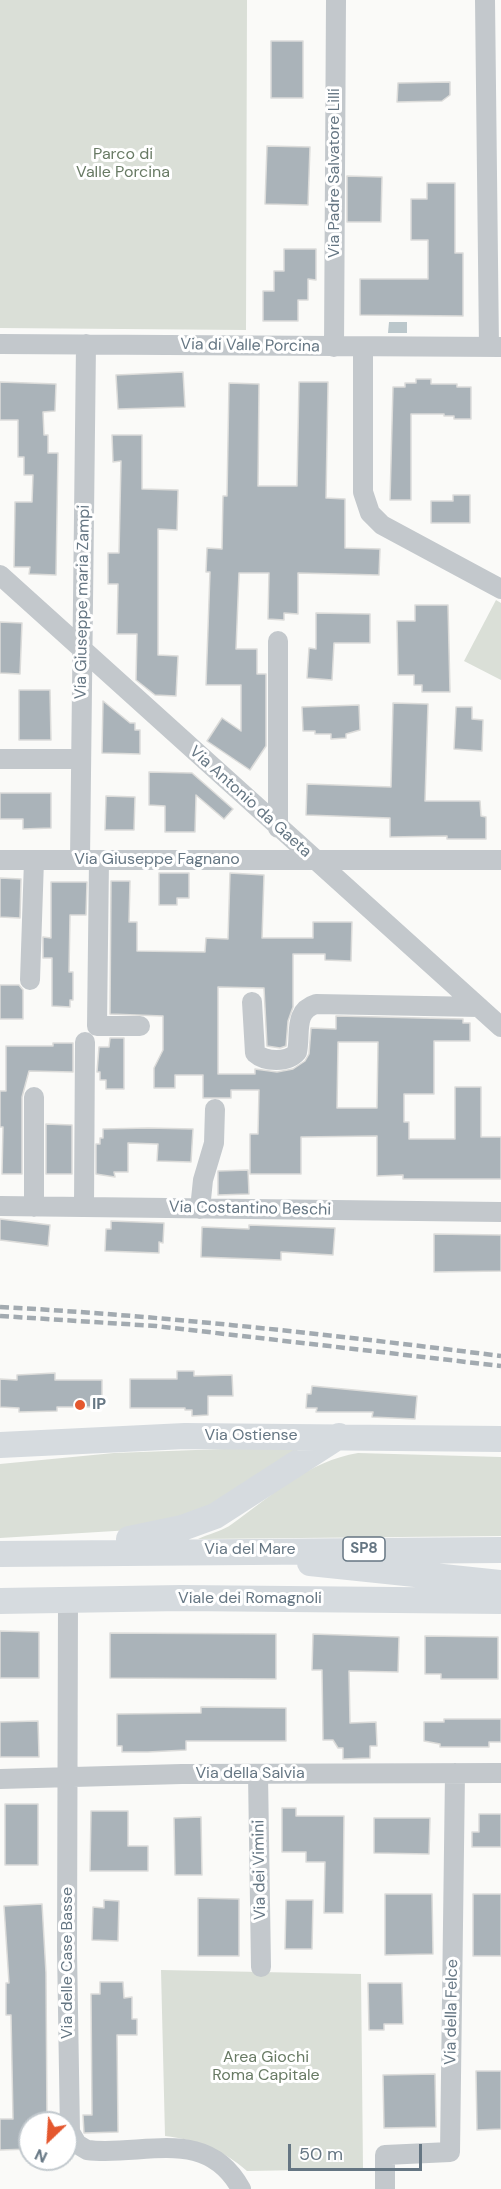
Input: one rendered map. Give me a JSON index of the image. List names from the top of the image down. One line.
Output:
{"streets":{"main road":["Via Ostiense","SP8","Via del Mare","Viale dei Romagnoli"],"street":["Via Padre Salvatore Lilli","Via di Valle Porcina","Via Giuseppe maria Zampi","Via Antonio da Gaeta","Via Giuseppe Fagnano","Via Costantino Beschi","Via della Salvia","Via dei Vimini","Via delle Case Basse","Via della Felce"]},"crossings":[["Via Padre Salvatore Lilli","Via di Valle Porcina"],["Via di Valle Porcina","Via Giuseppe maria Zampi"],["Via Giuseppe maria Zampi","Via Antonio da Gaeta"],["Via Giuseppe maria Zampi","Via Giuseppe Fagnano"],["Via Antonio da Gaeta","Via Giuseppe Fagnano"],["Viale dei Romagnoli","Via delle Case Basse"],["Via della Salvia","Via dei Vimini"],["Via della Salvia","Via delle Case Basse"],["Via della Salvia","Via della Felce"]],"parks":["Parco di Valle Porcina","Area Giochi Roma Capitale"],"places":["IP"],"scale_bar":"50 m","north":"bottom left"}
